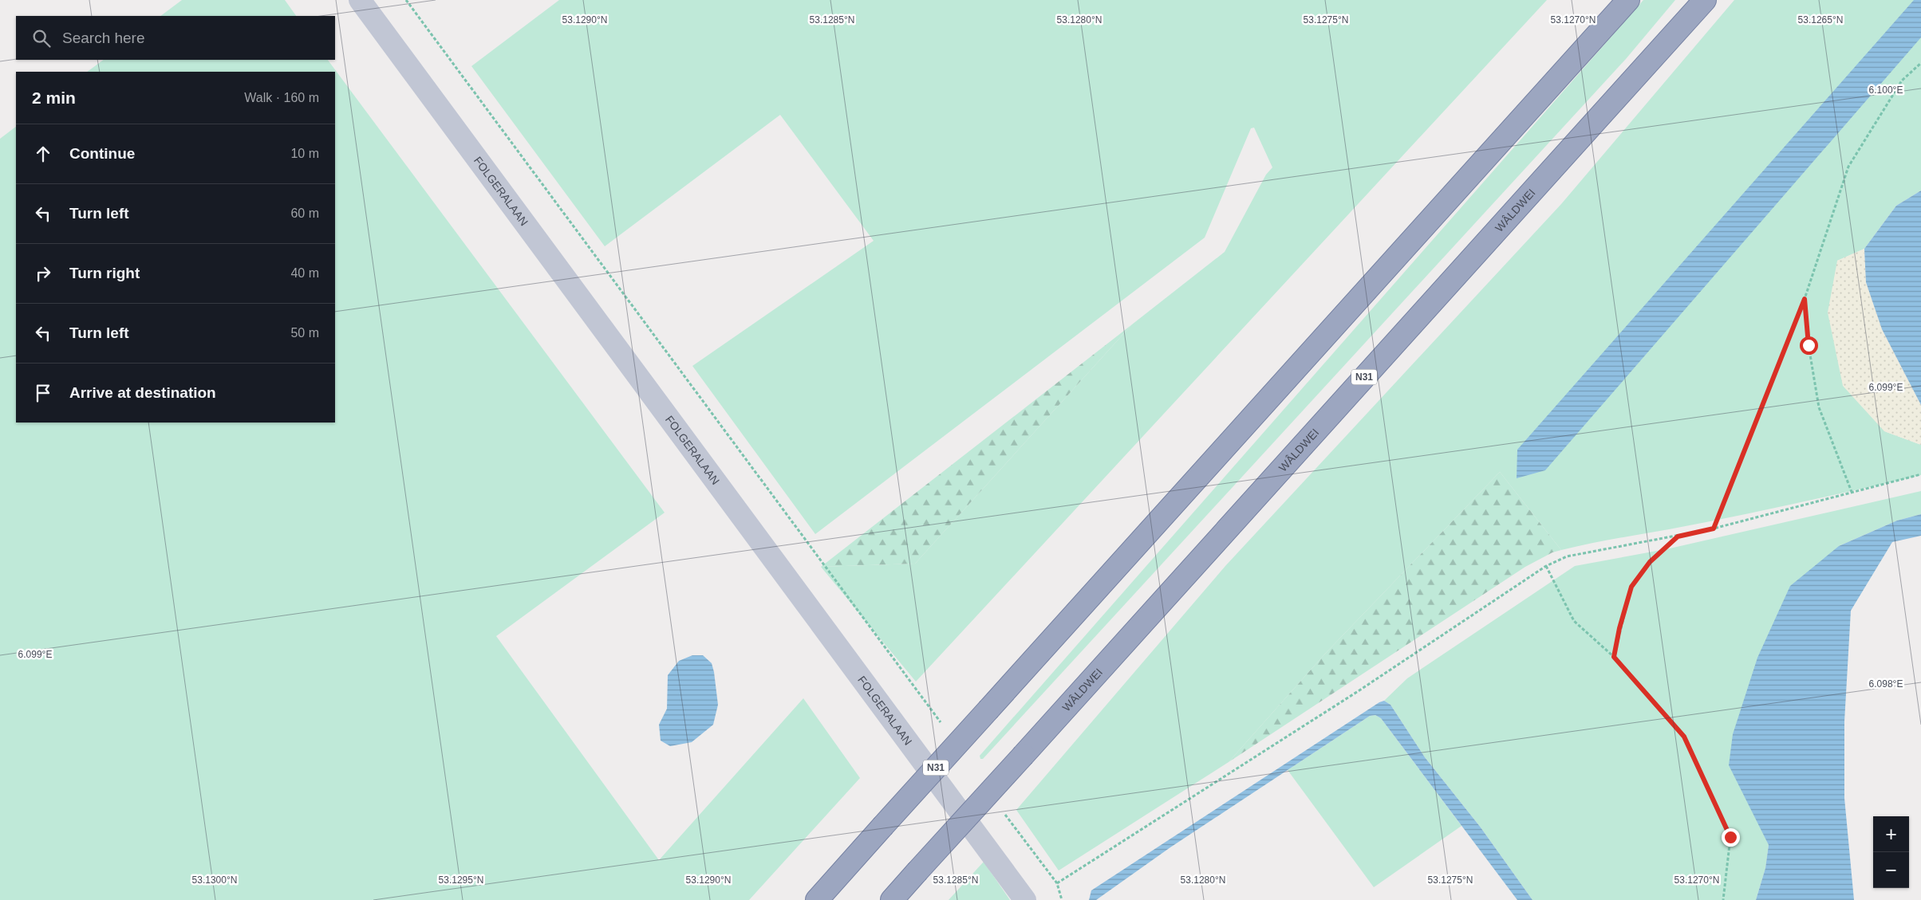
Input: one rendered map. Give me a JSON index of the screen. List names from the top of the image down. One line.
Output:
{"streets":{"highway":["WÂLDWEI","N31"],"main road":["FOLGERALAAN"]},"page":{"search":"Search here","heading":["2 min","Walk · 160 m"],"list":[["Continue","10 m"],["Turn left","60 m"],["Turn right","40 m"],["Turn left","50 m"],"Arrive at destination"],"map_buttons":["+","−"]},"coordinates":["53.1290°N","53.1285°N","53.1280°N","53.1275°N","53.1270°N","53.1265°N","6.100°E","6.099°E","6.098°E","53.1300°N","53.1295°N"]}
